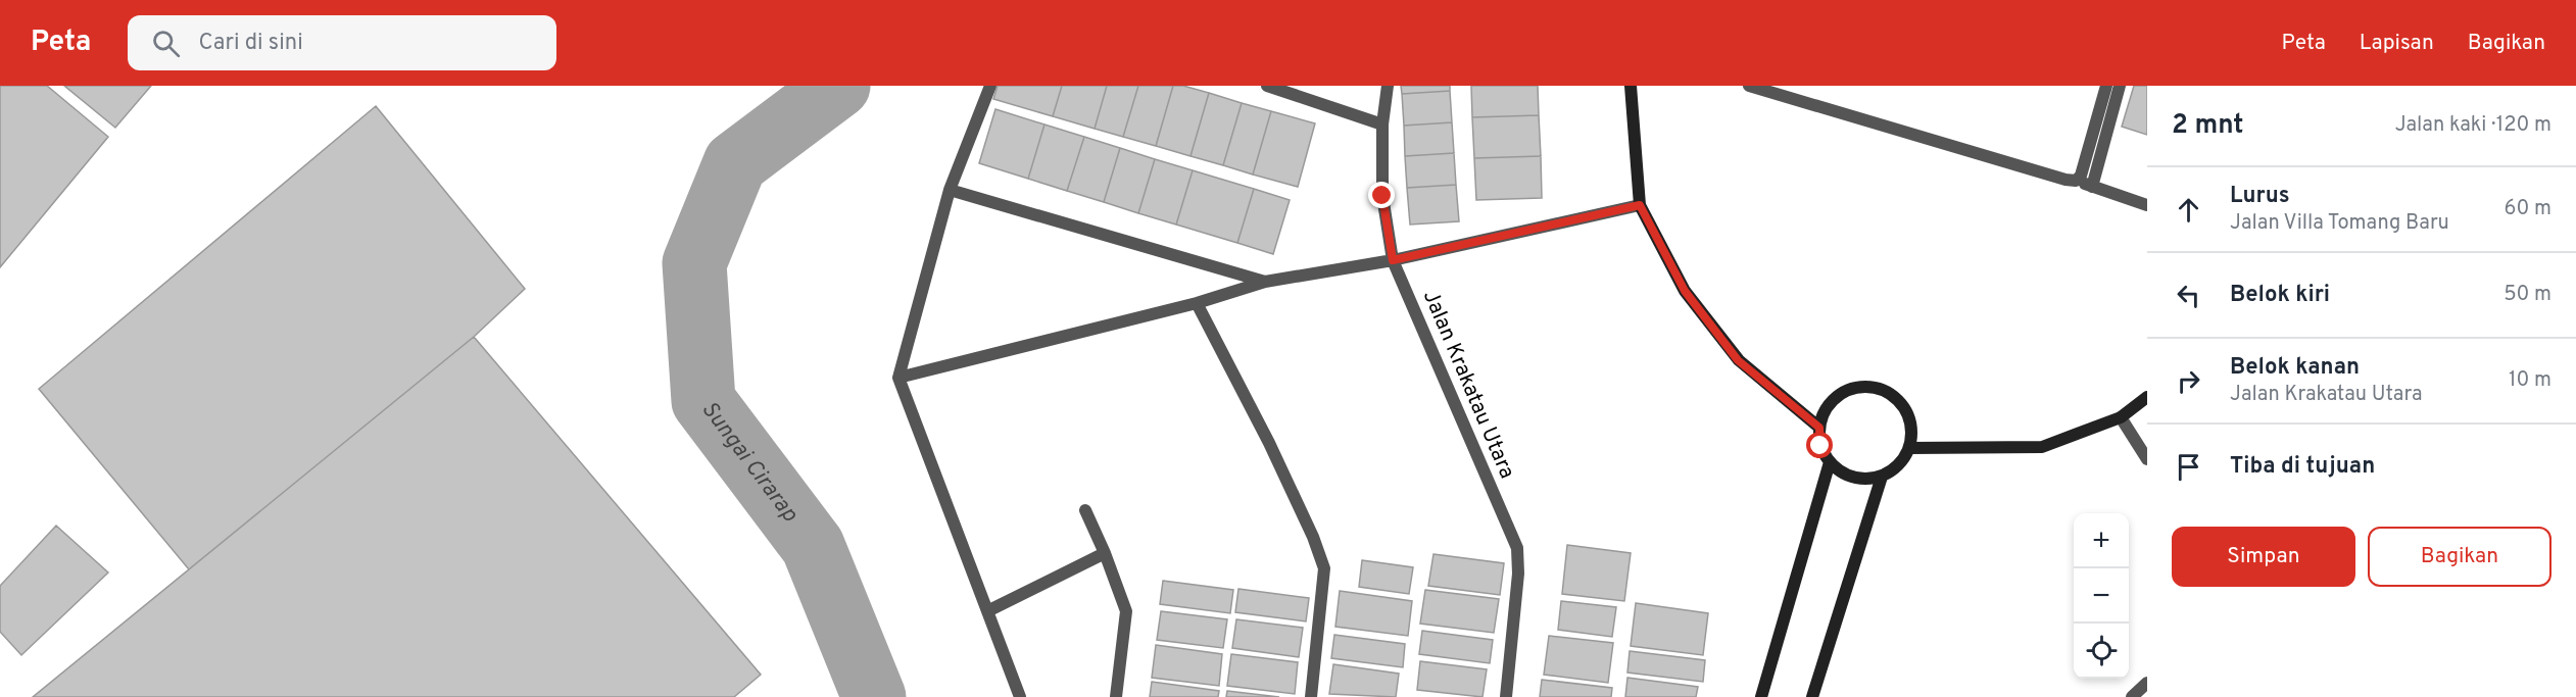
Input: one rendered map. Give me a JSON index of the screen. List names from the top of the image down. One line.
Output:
{"streets":{"street":["Jalan Krakatau Utara"]},"water":["Sungai Cirarap"],"page":{"header":"Peta","search":"Cari di sini","nav":["Peta","Lapisan","Bagikan"],"heading":["2 mnt","Jalan kaki · 120 m"],"list":[["Lurus","Jalan Villa Tomang Baru","60 m"],["Belok kiri","50 m"],["Belok kanan","Jalan Krakatau Utara","10 m"],"Tiba di tujuan"],"buttons":["Simpan","Bagikan"],"map_buttons":["+","−"]}}
